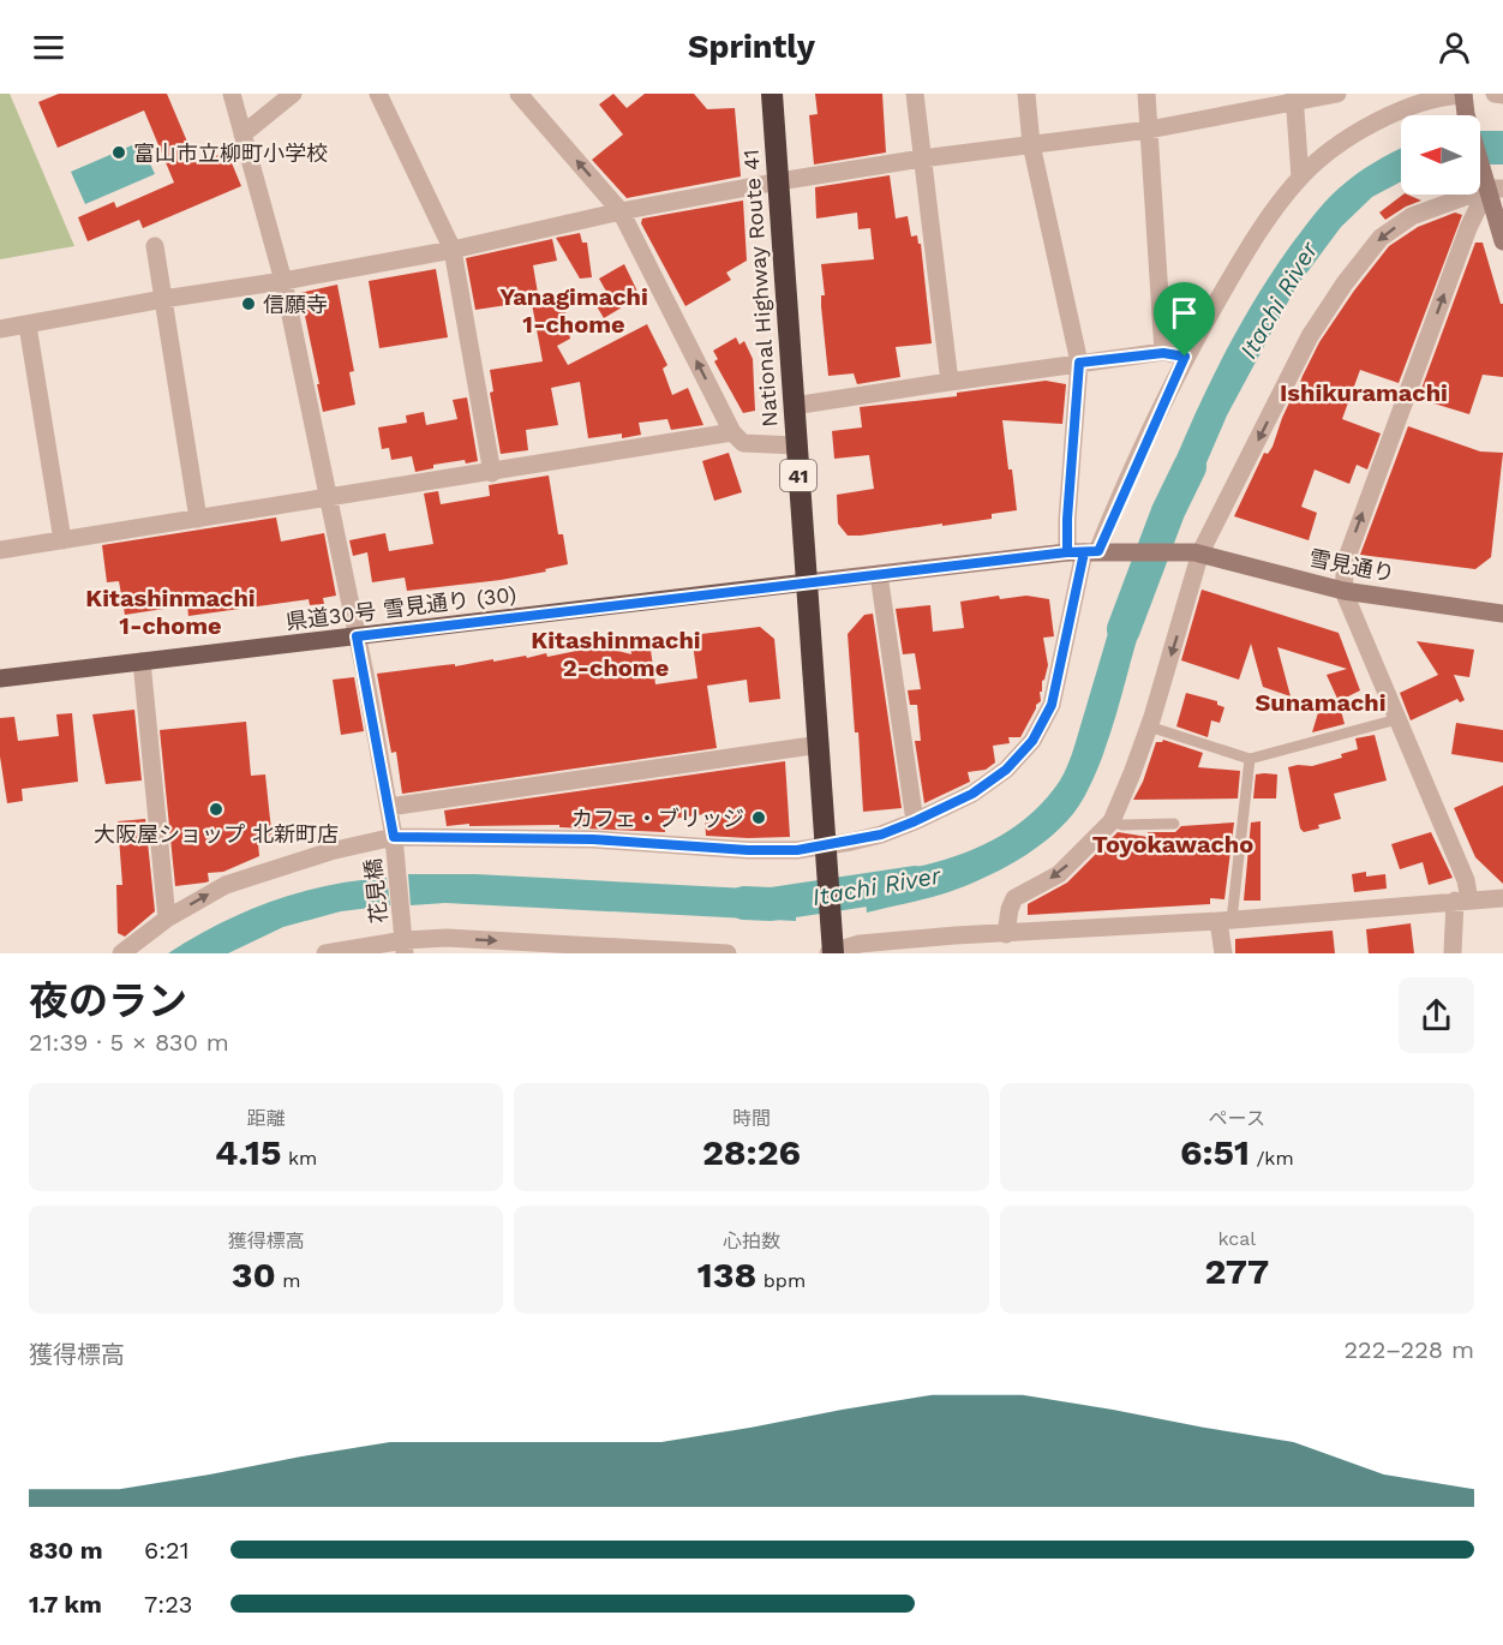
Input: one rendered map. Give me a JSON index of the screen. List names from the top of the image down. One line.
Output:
{"streets":{"highway":["National Highway Route 41","41"],"main road":["県道30号 雪見通り (30)"],"street":["雪見通り","花見橋"]},"crossings":[["National Highway Route 41","県道30号 雪見通り (30)"],["県道30号 雪見通り (30)","花見橋"]],"districts":["Yanagimachi 1-chome","Ishikuramachi","Kitashinmachi 1-chome","Kitashinmachi 2-chome","Sunamachi","Toyokawacho"],"water":["Itachi River"],"places":["富山市立柳町小学校","信願寺","大阪屋ショップ 北新町店","カフェ・ブリッジ"],"north":"left","page":{"header":"Sprintly","heading":["夜のラン","21:39 · 5 × 830 m"],"stats":[["距離","4.15 km"],["時間","28:26"],["ペース","6:51 /km"],["獲得標高","30 m"],["心拍数","138 bpm"],["kcal","277"]],"chart":["獲得標高","222–228 m"],"list":[{"name":"830 m","note":"6:21"},{"name":"1.7 km","note":"7:23"}]}}
